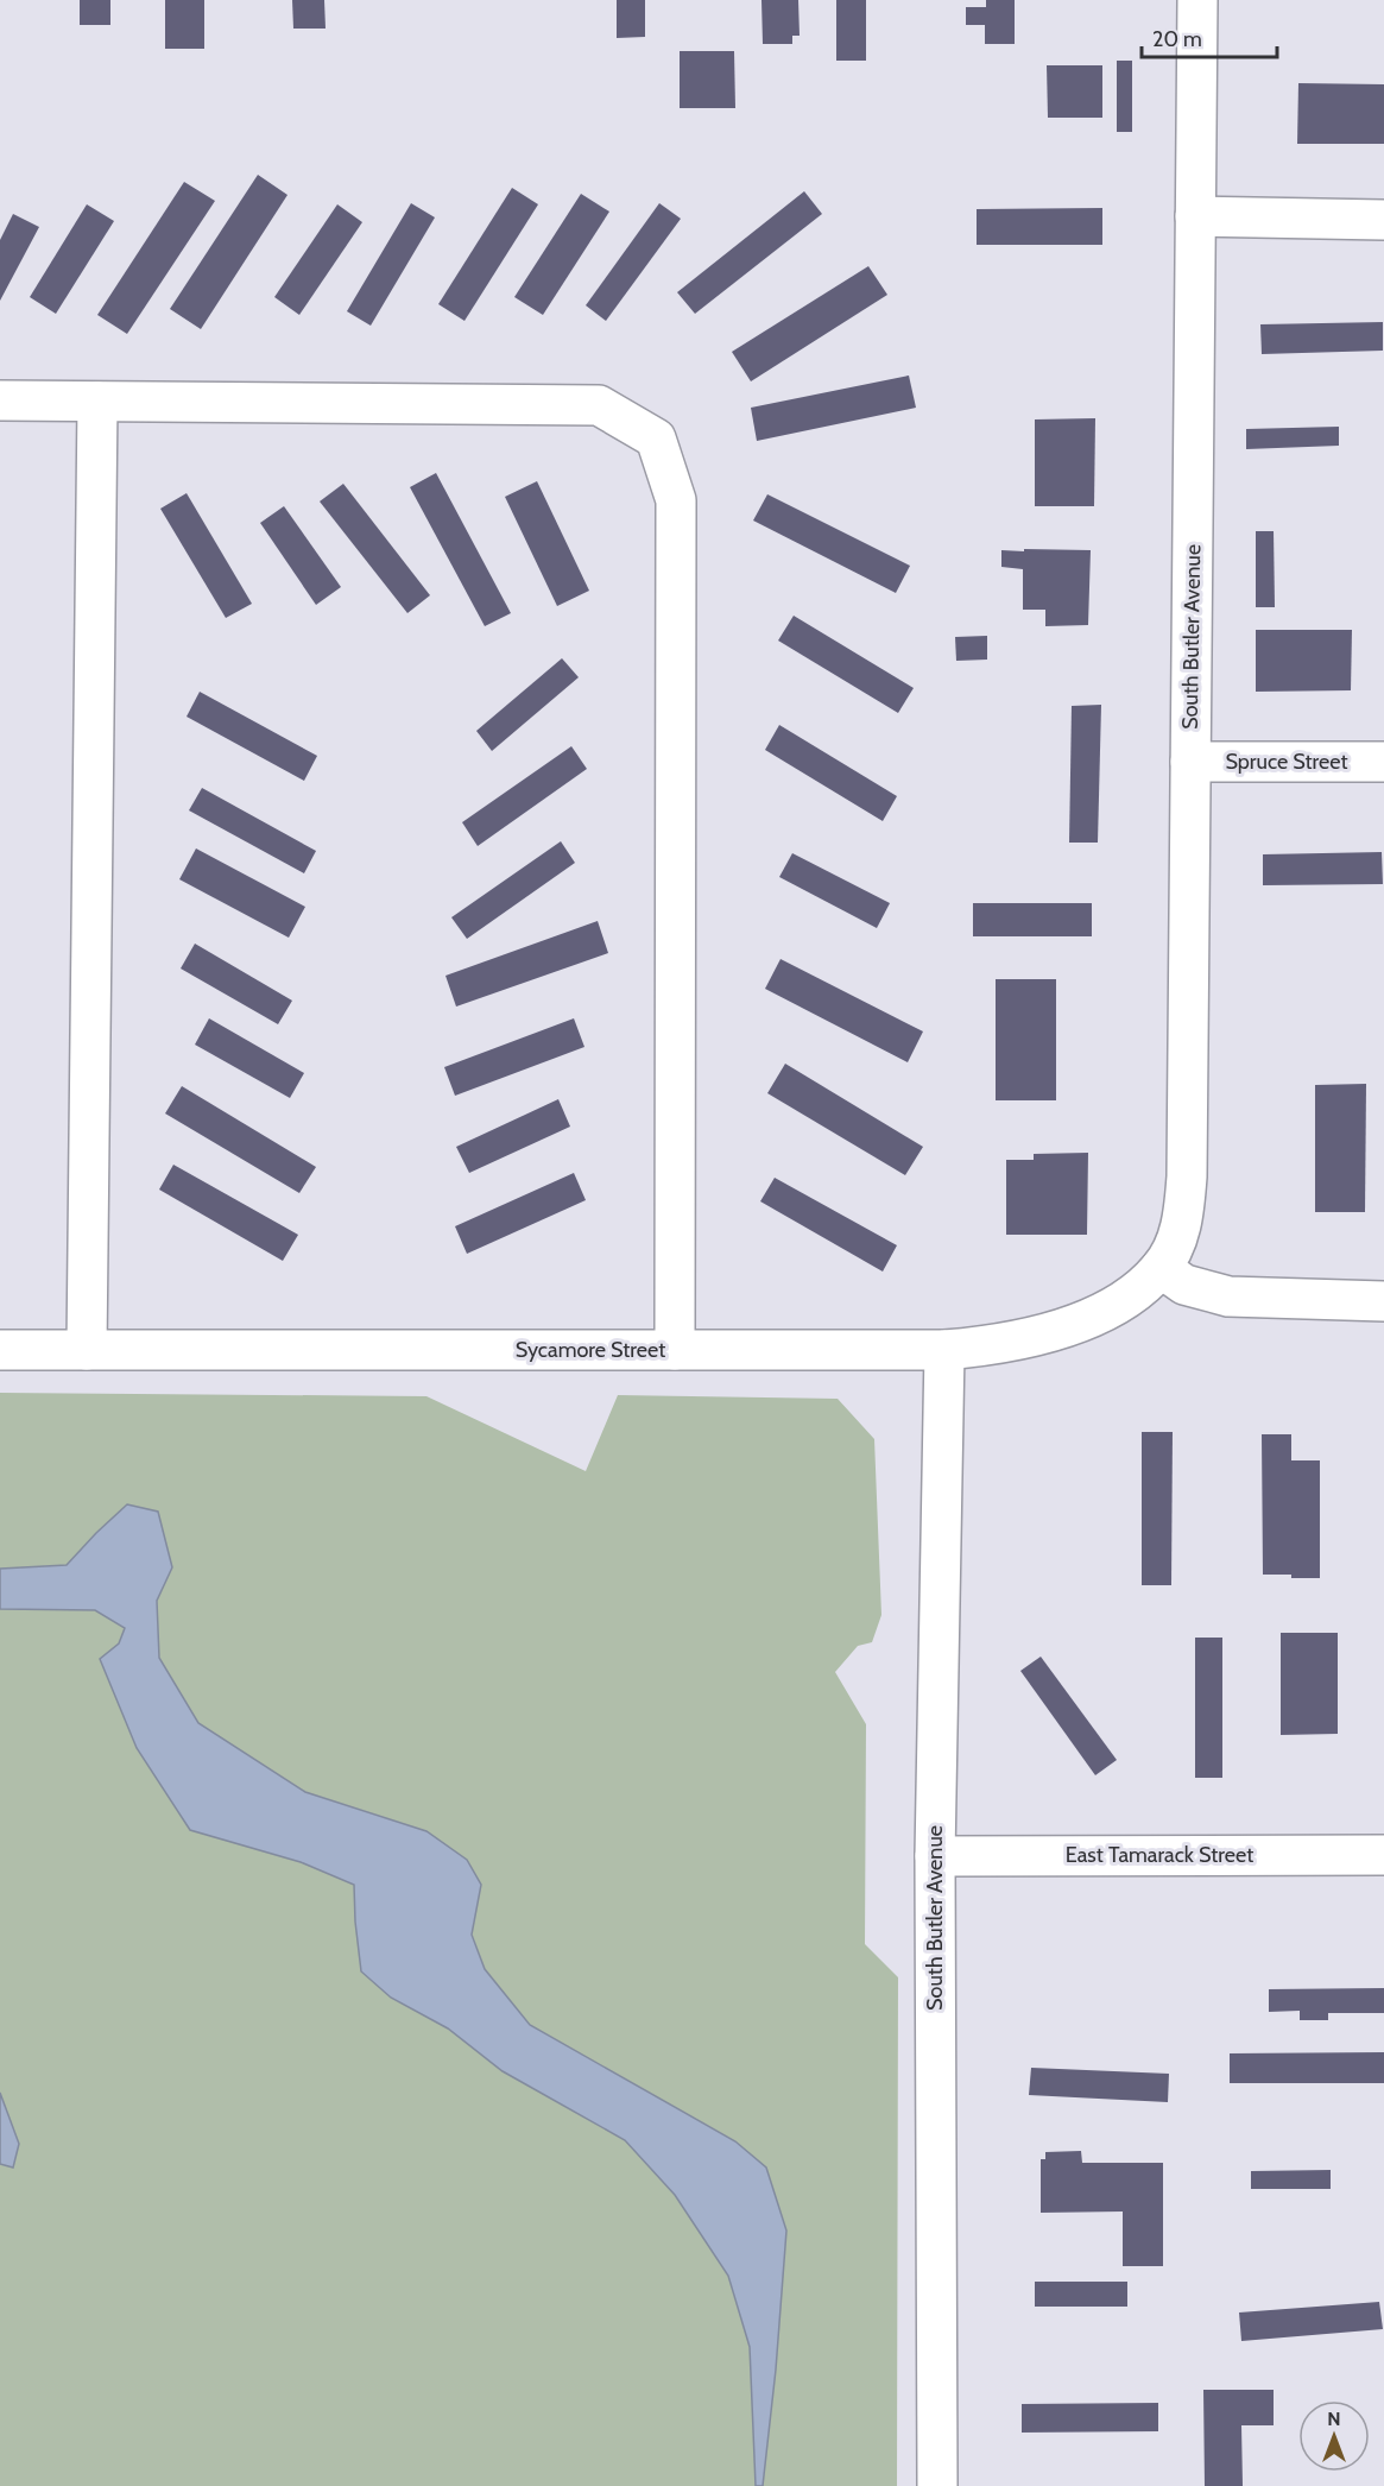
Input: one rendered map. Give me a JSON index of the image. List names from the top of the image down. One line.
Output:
{"streets":{"street":["South Butler Avenue","Spruce Street","Sycamore Street","East Tamarack Street"]},"crossings":[["South Butler Avenue","Spruce Street"],["South Butler Avenue","Sycamore Street"],["South Butler Avenue","East Tamarack Street"]],"scale_bar":"20 m","north":"top"}
